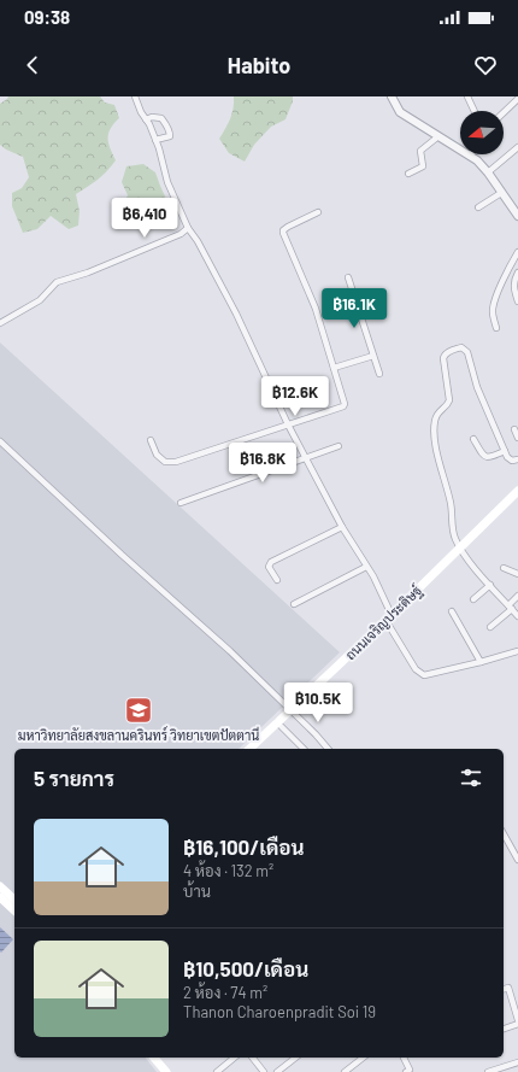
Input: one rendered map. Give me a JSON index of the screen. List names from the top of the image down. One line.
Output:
{"streets":{"main road":["ถนนเจริญประดิษฐ์"]},"places":{"school or university":["มหาวิทยาลัยสงขลานครินทร์ วิทยาเขตปัตตานี"]},"north":"left","page":{"status":"09:38","header":"Habito","price":["฿6,410","฿16.1K","฿12.6K","฿16.8K","฿10.5K"],"heading":"5 รายการ","list":[{"name":"฿16,100/เดือน","note":"4 ห้อง · 132 m² · บ้าน"},{"name":"฿10,500/เดือน","note":"2 ห้อง · 74 m² · Thanon Charoenpradit Soi 19"}]}}
